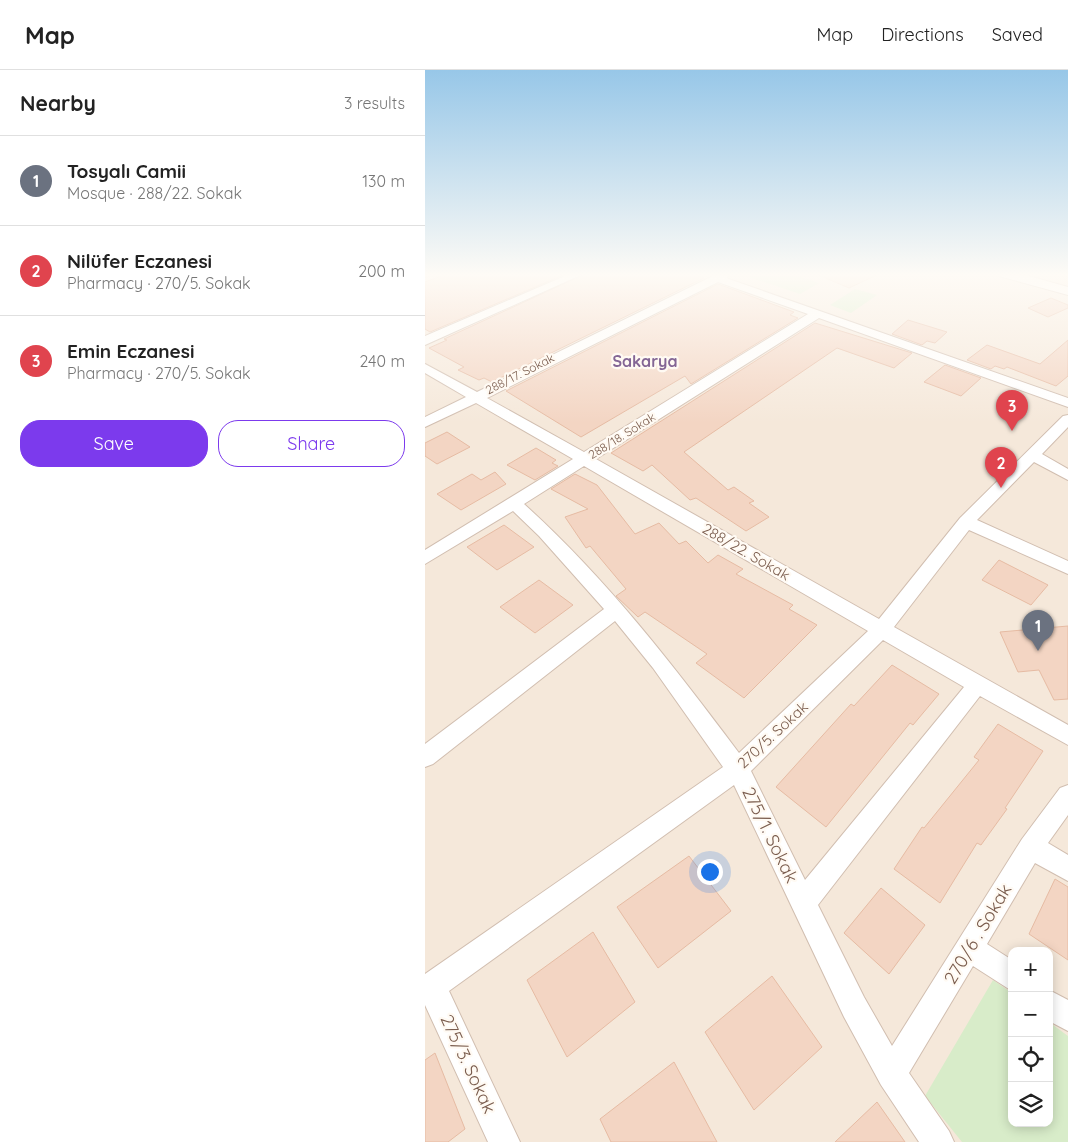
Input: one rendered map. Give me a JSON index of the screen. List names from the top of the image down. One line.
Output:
{"streets":{"street":["288/17. Sokak","288/18. Sokak","288/22. Sokak","270/5. Sokak","275/1. Sokak","270/6 . Sokak","275/3. Sokak"]},"crossings":[["288/17. Sokak","288/22. Sokak"],["288/18. Sokak","288/22. Sokak"],["288/18. Sokak","275/1. Sokak"],["288/22. Sokak","270/5. Sokak"],["270/5. Sokak","275/1. Sokak"],["270/5. Sokak","275/3. Sokak"],["275/1. Sokak","270/6 . Sokak"]],"districts":["Sakarya"],"page":{"header":"Map","nav":["Map","Directions","Saved"],"heading":["Nearby","3 results"],"list":[{"mark":"1","name":"Tosyalı Camii","note":"Mosque · 288/22. Sokak","value":"130 m"},{"mark":"2","name":"Nilüfer Eczanesi","note":"Pharmacy · 270/5. Sokak","value":"200 m"},{"mark":"3","name":"Emin Eczanesi","note":"Pharmacy · 270/5. Sokak","value":"240 m"}],"pins":["3","2","1"],"buttons":["Save","Share"],"map_buttons":["+","−"]}}
